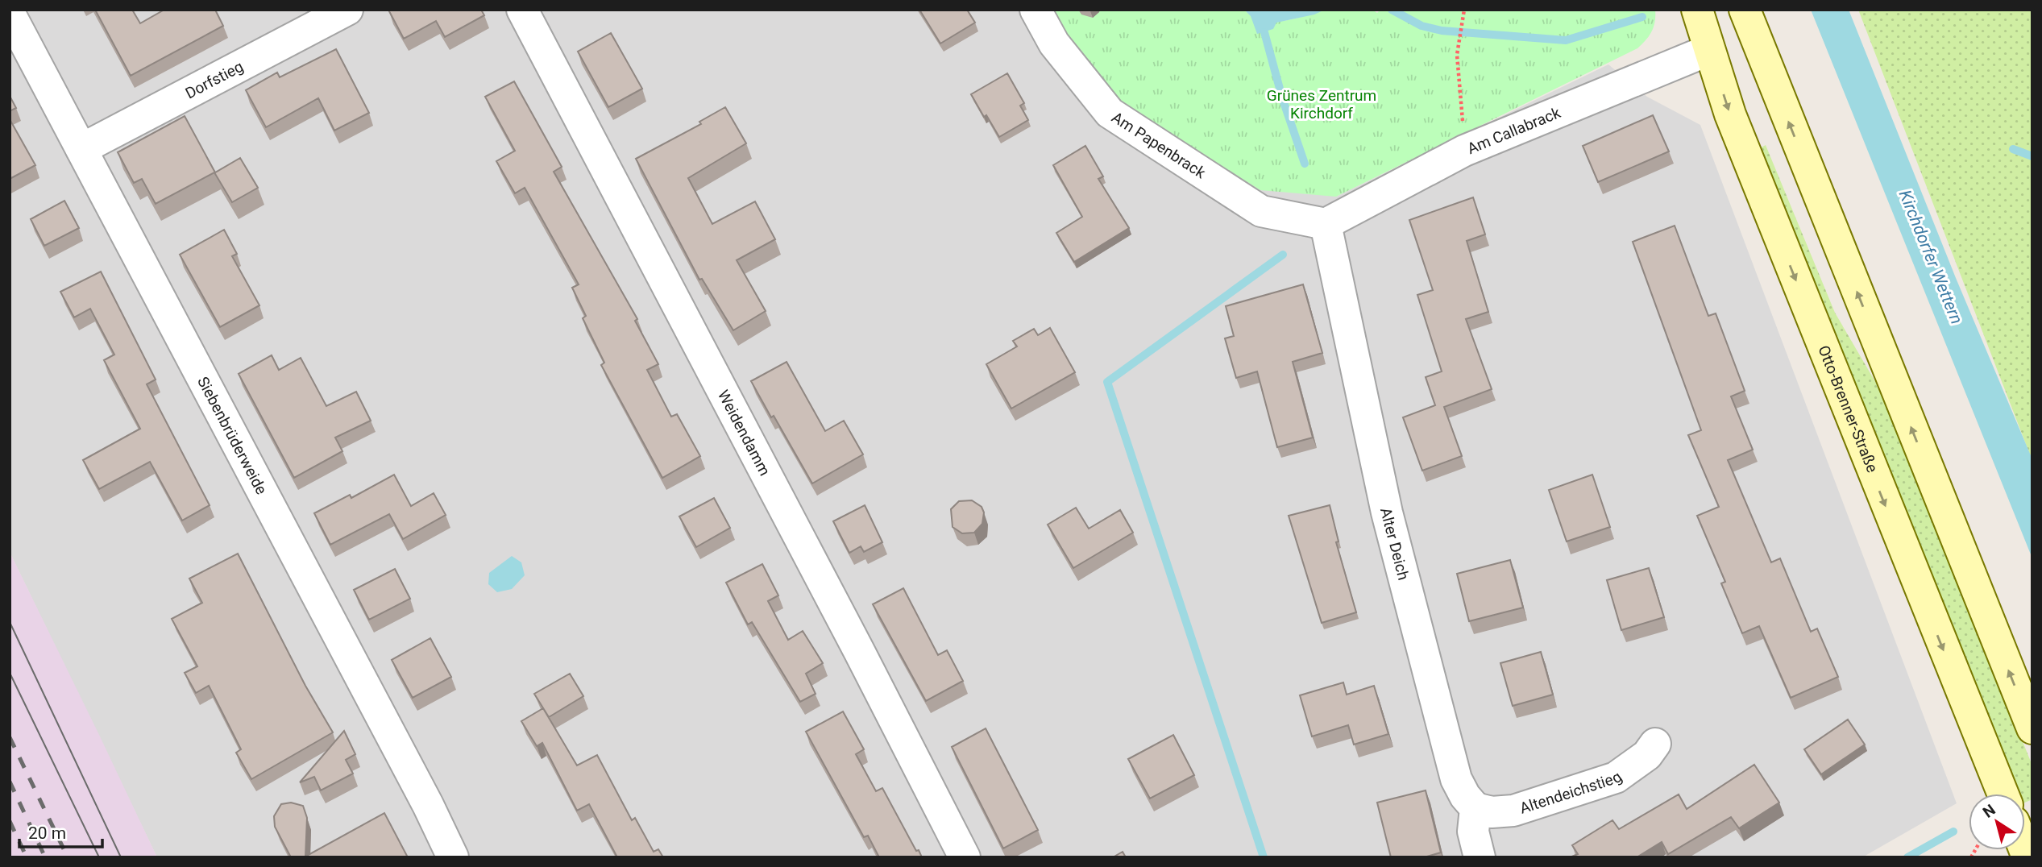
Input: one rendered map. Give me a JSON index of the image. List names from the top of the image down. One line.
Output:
{"streets":{"main road":["Otto-Brenner-Straße"],"street":["Dorfstieg","Am Callabrack","Am Papenbrack","Weidendamm","Siebenbrüderweide","Alter Deich","Altendeichstieg"]},"crossings":[["Dorfstieg","Siebenbrüderweide"],["Am Callabrack","Am Papenbrack"],["Am Callabrack","Otto-Brenner-Straße"],["Am Callabrack","Alter Deich"],["Am Papenbrack","Alter Deich"],["Alter Deich","Altendeichstieg"]],"water":["Kirchdorfer Wettern"],"parks":["Grünes Zentrum Kirchdorf"],"scale_bar":"20 m","north":"top left"}
